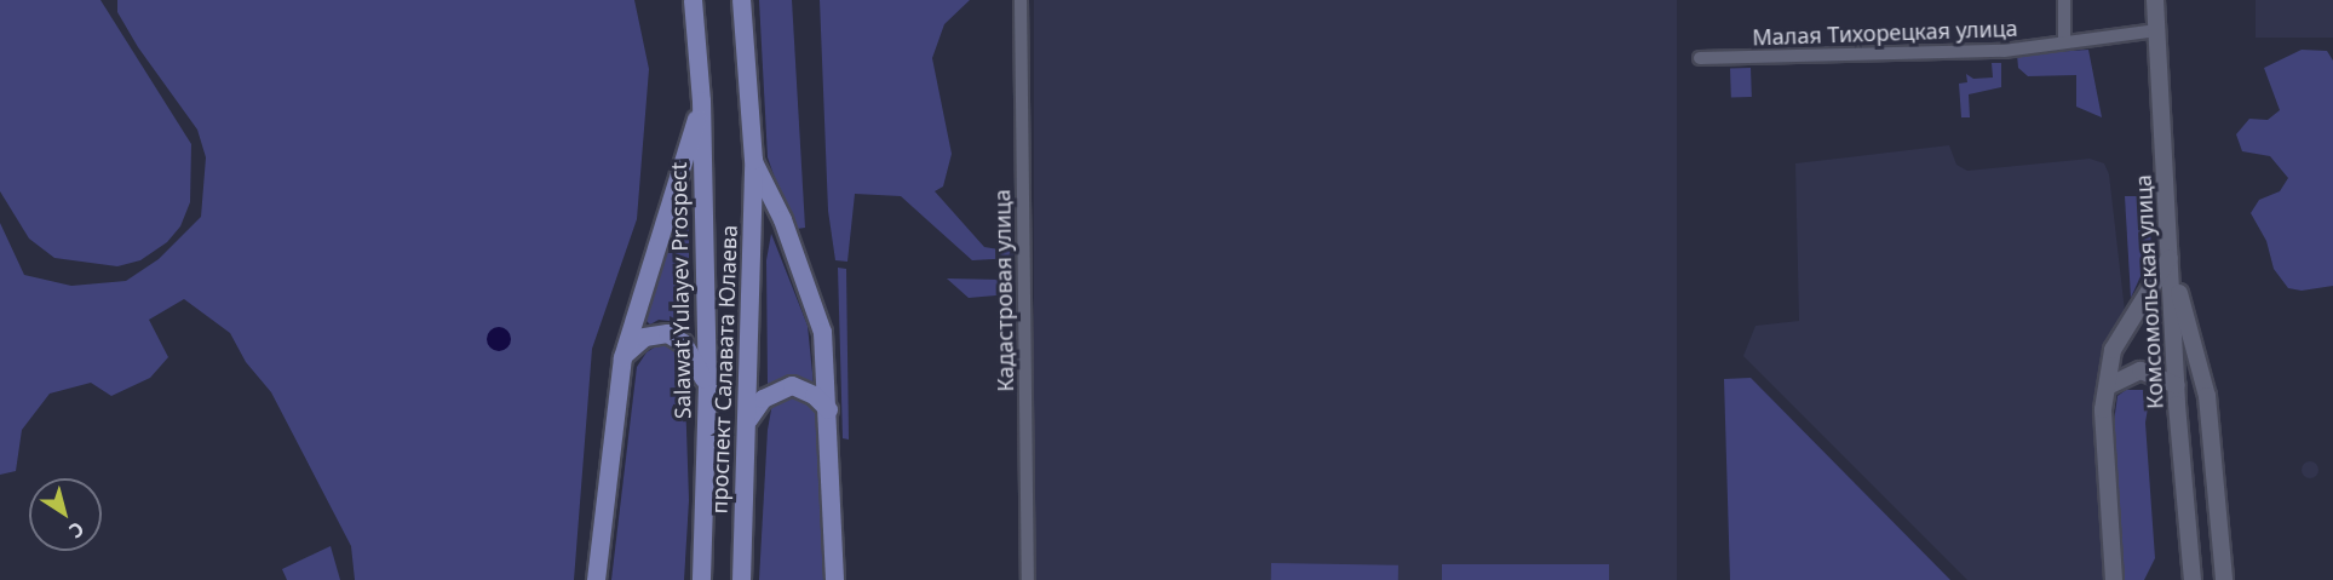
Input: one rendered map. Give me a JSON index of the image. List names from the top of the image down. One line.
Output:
{"streets":{"main road":["Salawat Yulayev Prospect","Комсомольская улица","проспект Салавата Юлаева"],"street":["Малая Тихорецкая улица","Кадастровая улица"]},"crossings":[["Малая Тихорецкая улица","Комсомольская улица"]],"north":"bottom right"}
